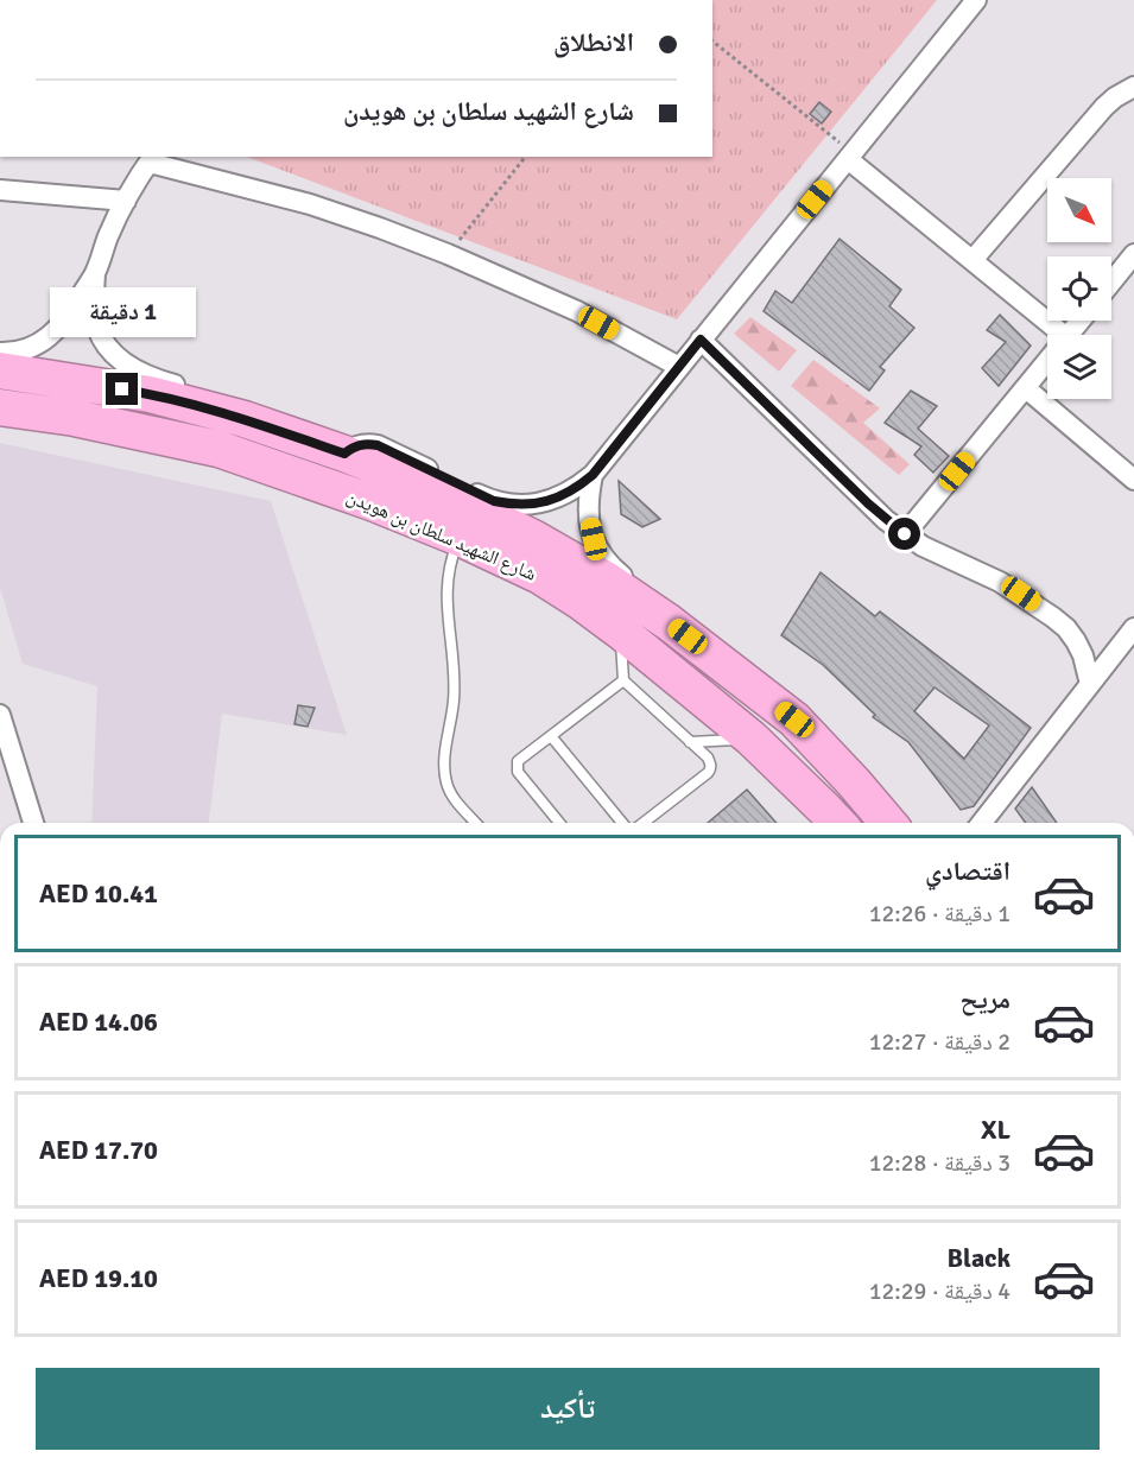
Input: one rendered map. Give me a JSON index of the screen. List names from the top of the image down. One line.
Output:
{"streets":{"highway":["شارع الشهيد سلطان بن هويدن"]},"north":"bottom right","page":{"banner":["الانطلاق","شارع الشهيد سلطان بن هويدن"],"bubble":"1 دقيقة","list":[{"name":"اقتصادي","note":"1 دقيقة · 12:26","value":"AED 10.41"},{"name":"مريح","note":"2 دقيقة · 12:27","value":"AED 14.06"},{"name":"XL","note":"3 دقيقة · 12:28","value":"AED 17.70"},{"name":"Black","note":"4 دقيقة · 12:29","value":"AED 19.10"}],"buttons":"تأكيد"}}
